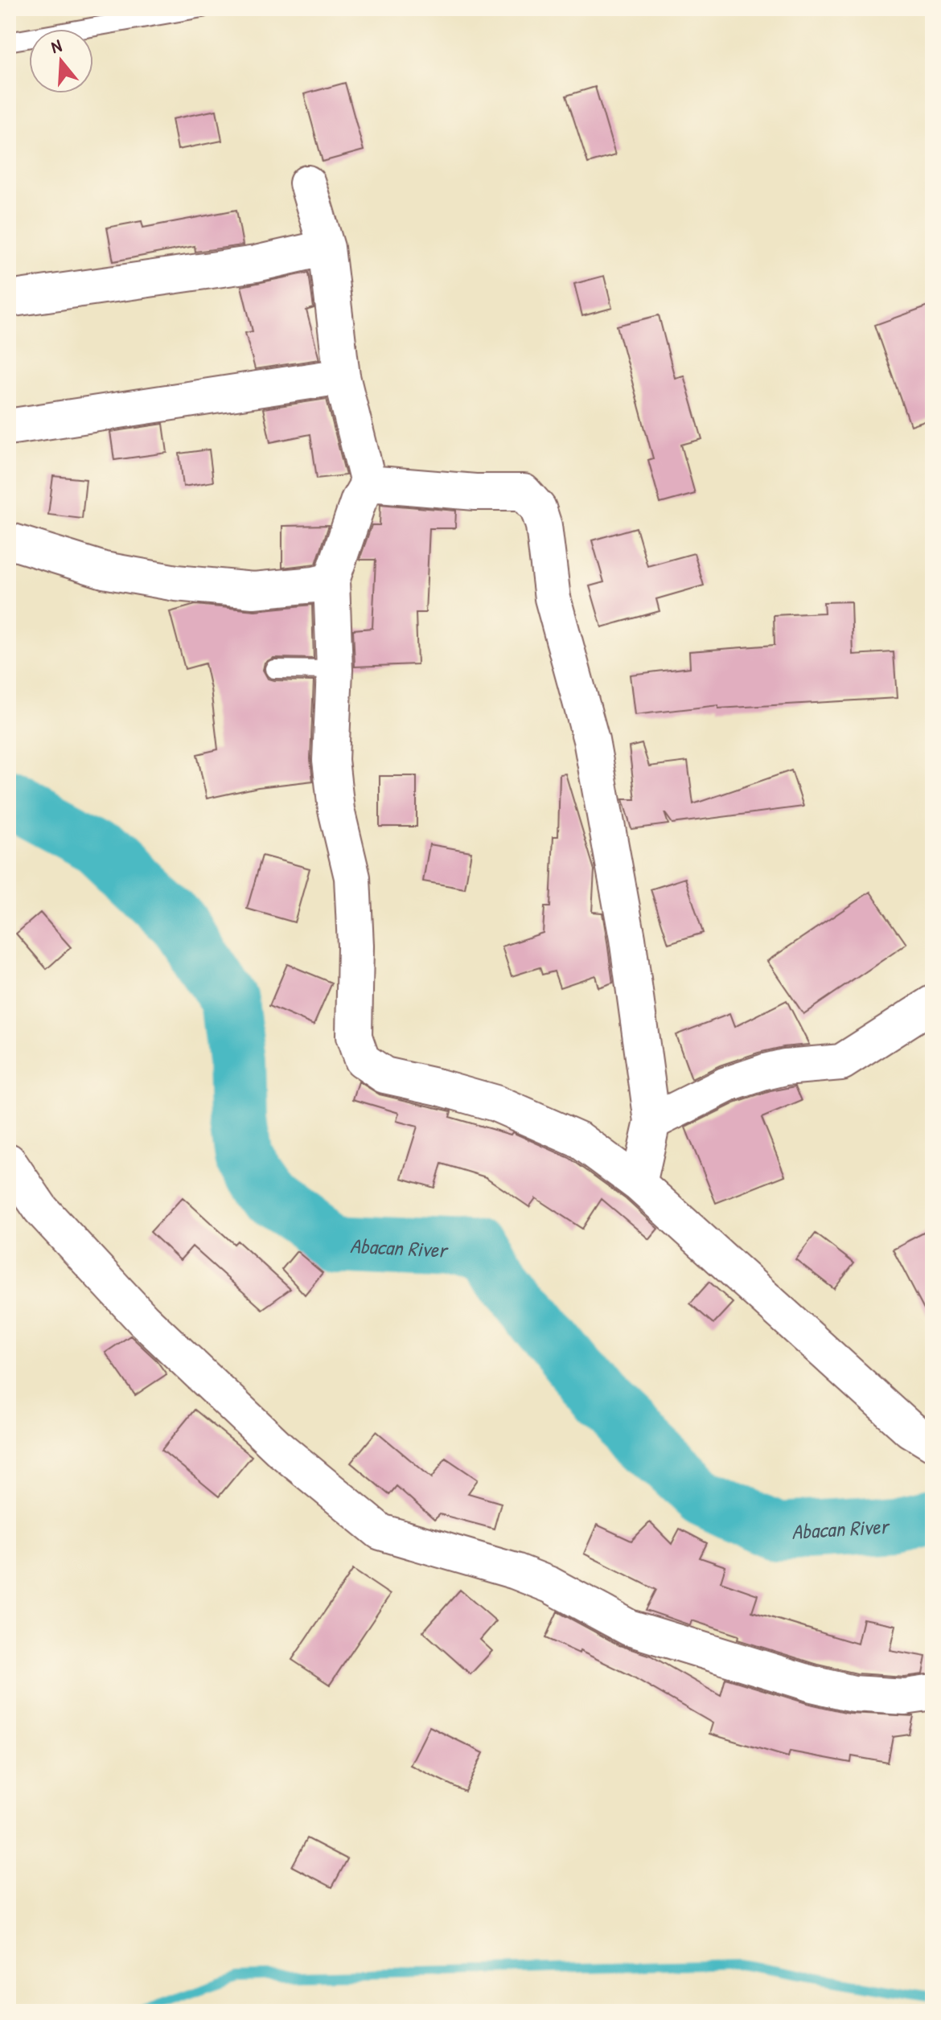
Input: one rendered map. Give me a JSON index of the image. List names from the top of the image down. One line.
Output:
{"water":["Abacan River"],"north":"top"}
